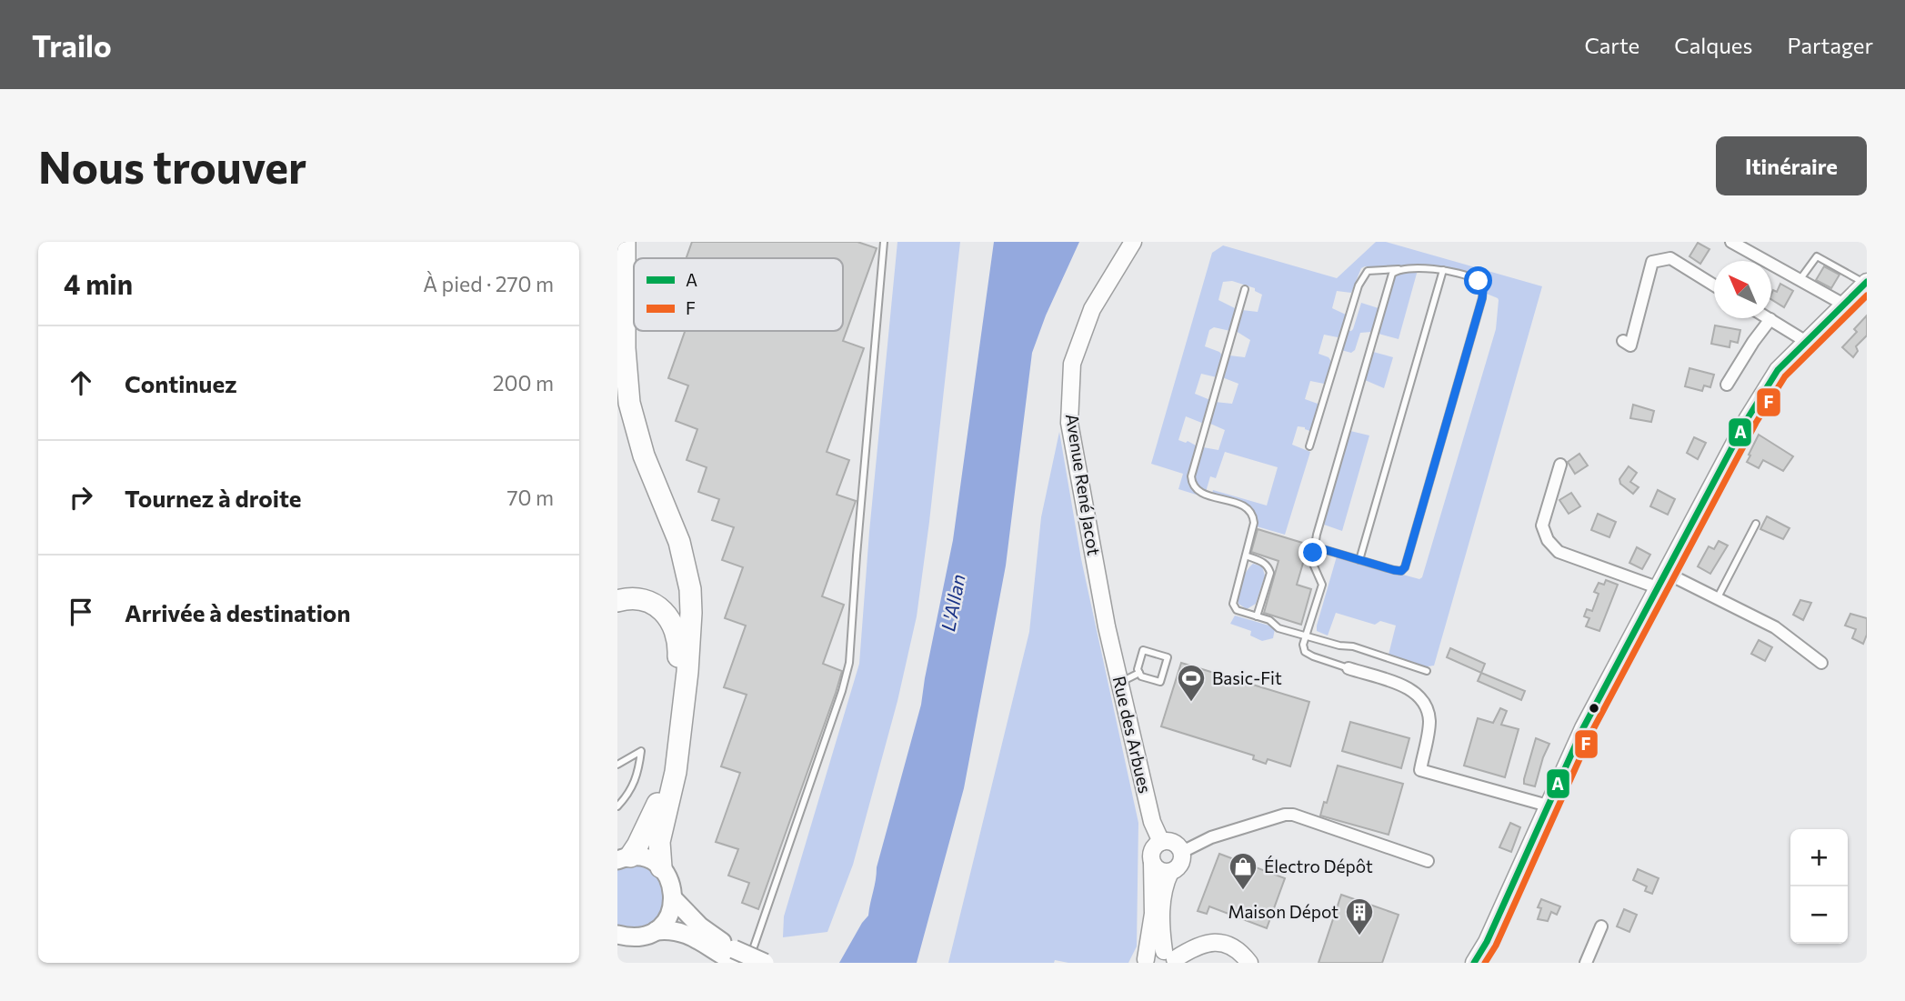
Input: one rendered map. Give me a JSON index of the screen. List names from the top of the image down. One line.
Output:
{"streets":{"main road":["Avenue René Jacot","Rue des Arbues"]},"crossings":[["Avenue René Jacot","Rue des Arbues"]],"water":["L'Allan"],"places":{"sports":["Basic-Fit"],"shop":["Électro Dépôt"],"building":["Maison Dépot"]},"lines":["transit line A","transit line F"],"legend":["A","F"],"north":"top left","page":{"header":"Trailo","nav":["Carte","Calques","Partager"],"buttons":"Itinéraire","title":"Nous trouver","heading":["4 min","À pied · 270 m"],"list":[["Continuez","200 m"],["Tournez à droite","70 m"],"Arrivée à destination"],"map_buttons":["+","−"]}}
